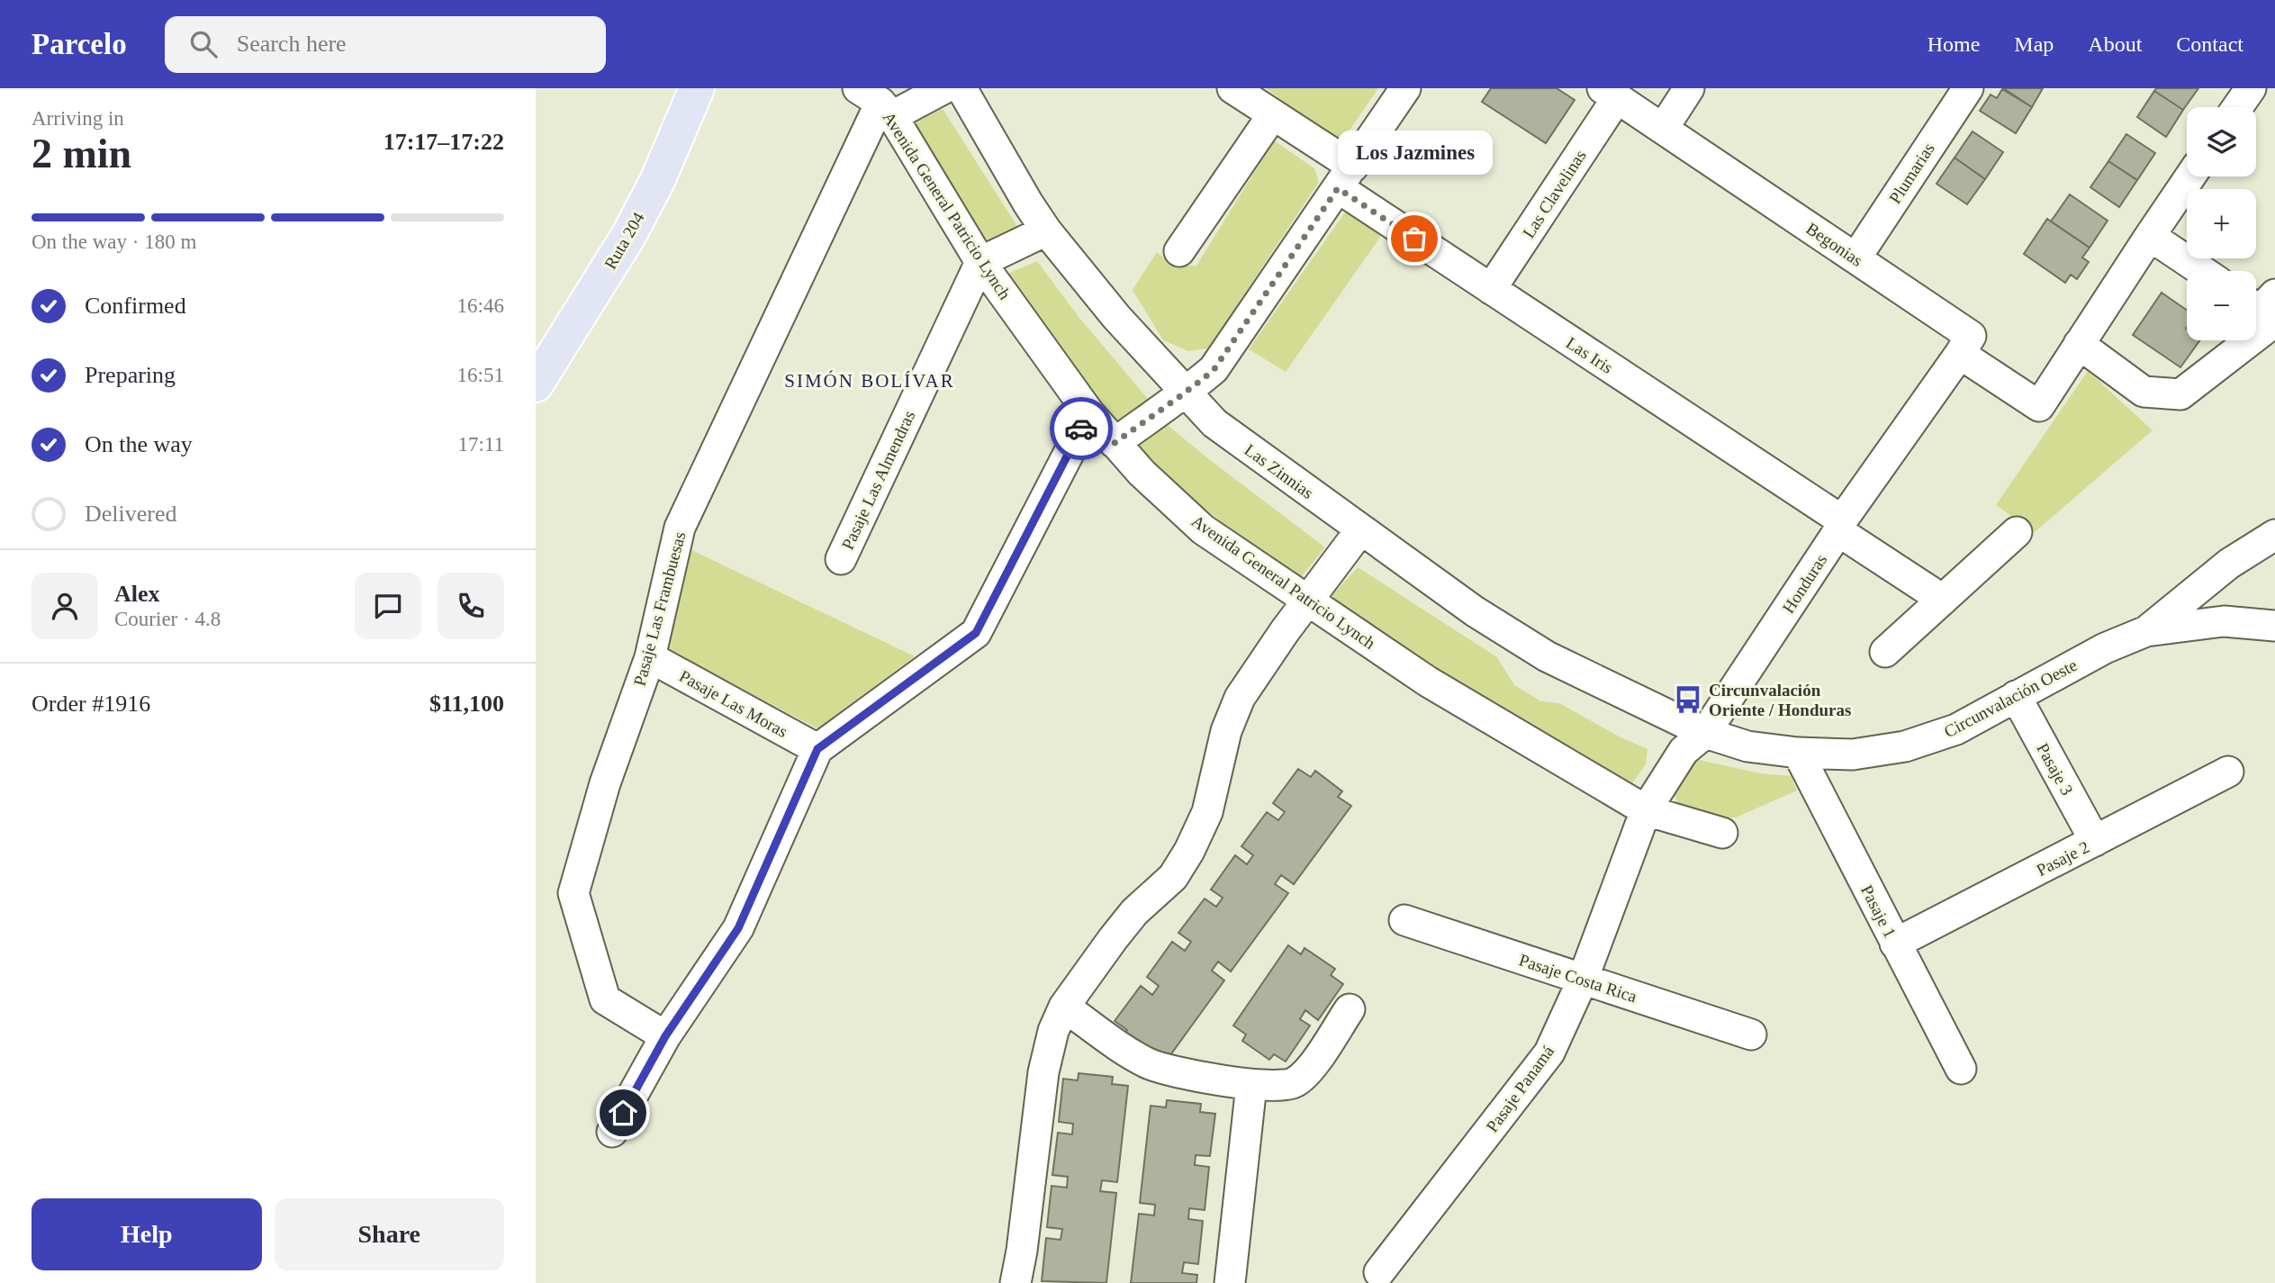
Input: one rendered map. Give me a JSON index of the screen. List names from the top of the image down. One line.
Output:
{"streets":{"main road":["Ruta 204"],"street":["Plumarias","Las Clavelinas","Avenida General Patricio Lynch","Begonias","Las Iris","Las Zinnias","Pasaje Las Almendras","Honduras","Pasaje Las Frambuesas","Circunvalación Oeste","Pasaje Las Moras","Pasaje 3","Pasaje 2","Pasaje 1","Pasaje Costa Rica","Pasaje Panamá"]},"crossings":[["Plumarias","Begonias"],["Las Clavelinas","Begonias"],["Las Clavelinas","Las Iris"],["Avenida General Patricio Lynch","Pasaje Las Almendras"],["Avenida General Patricio Lynch","Honduras"],["Avenida General Patricio Lynch","Pasaje Las Frambuesas"],["Avenida General Patricio Lynch","Pasaje Panamá"],["Begonias","Honduras"],["Las Iris","Honduras"],["Las Zinnias","Honduras"],["Las Zinnias","Circunvalación Oeste"],["Honduras","Circunvalación Oeste"],["Honduras","Pasaje Panamá"],["Pasaje Las Frambuesas","Pasaje Las Moras"],["Circunvalación Oeste","Pasaje 3"],["Circunvalación Oeste","Pasaje 1"],["Pasaje 3","Pasaje 2"],["Pasaje 2","Pasaje 1"],["Pasaje Costa Rica","Pasaje Panamá"]],"districts":["SIMÓN BOLÍVAR"],"places":{"other":["Los Jazmines"],"bus stop":["Circunvalación Oriente / Honduras"]},"page":{"header":"Parcelo","search":"Search here","nav":["Home","Map","About","Contact"],"heading":["2 min","Arriving in","17:17–17:22"],"panel":["Alex","Courier · 4.8","Order #1916","$11,100"],"map_buttons":["+","−"],"bubble":"Los Jazmines","bar":"On the way · 180 m","list":[["Confirmed","16:46"],["Preparing","16:51"],["On the way","17:11"],"Delivered"],"buttons":["Help","Share"]}}
